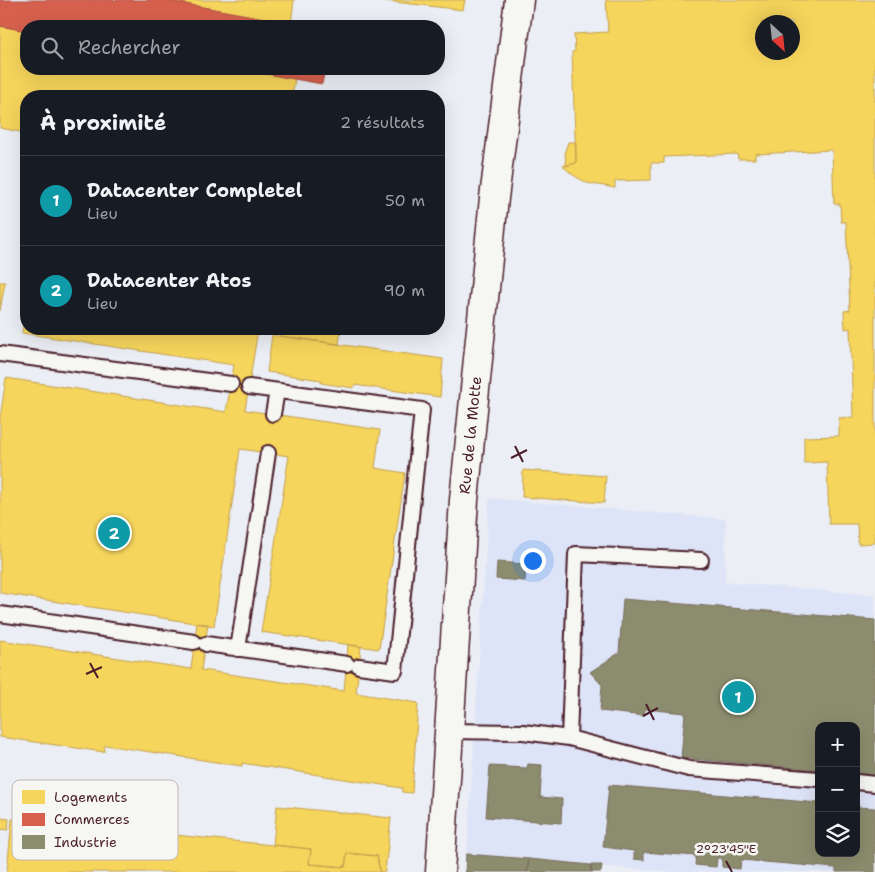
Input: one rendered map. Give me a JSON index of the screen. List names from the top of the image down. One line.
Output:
{"streets":{"street":["Rue de la Motte"]},"legend":["Logements","Commerces","Industrie"],"north":"bottom right","page":{"search":"Rechercher","heading":["À proximité","2 résultats"],"list":[{"mark":"1","name":"Datacenter Completel","note":"Lieu","value":"50 m"},{"mark":"2","name":"Datacenter Atos","note":"Lieu","value":"90 m"}],"pins":["2","1"],"map_buttons":["+","−"]},"coordinates":["2°23'45\"E"]}
